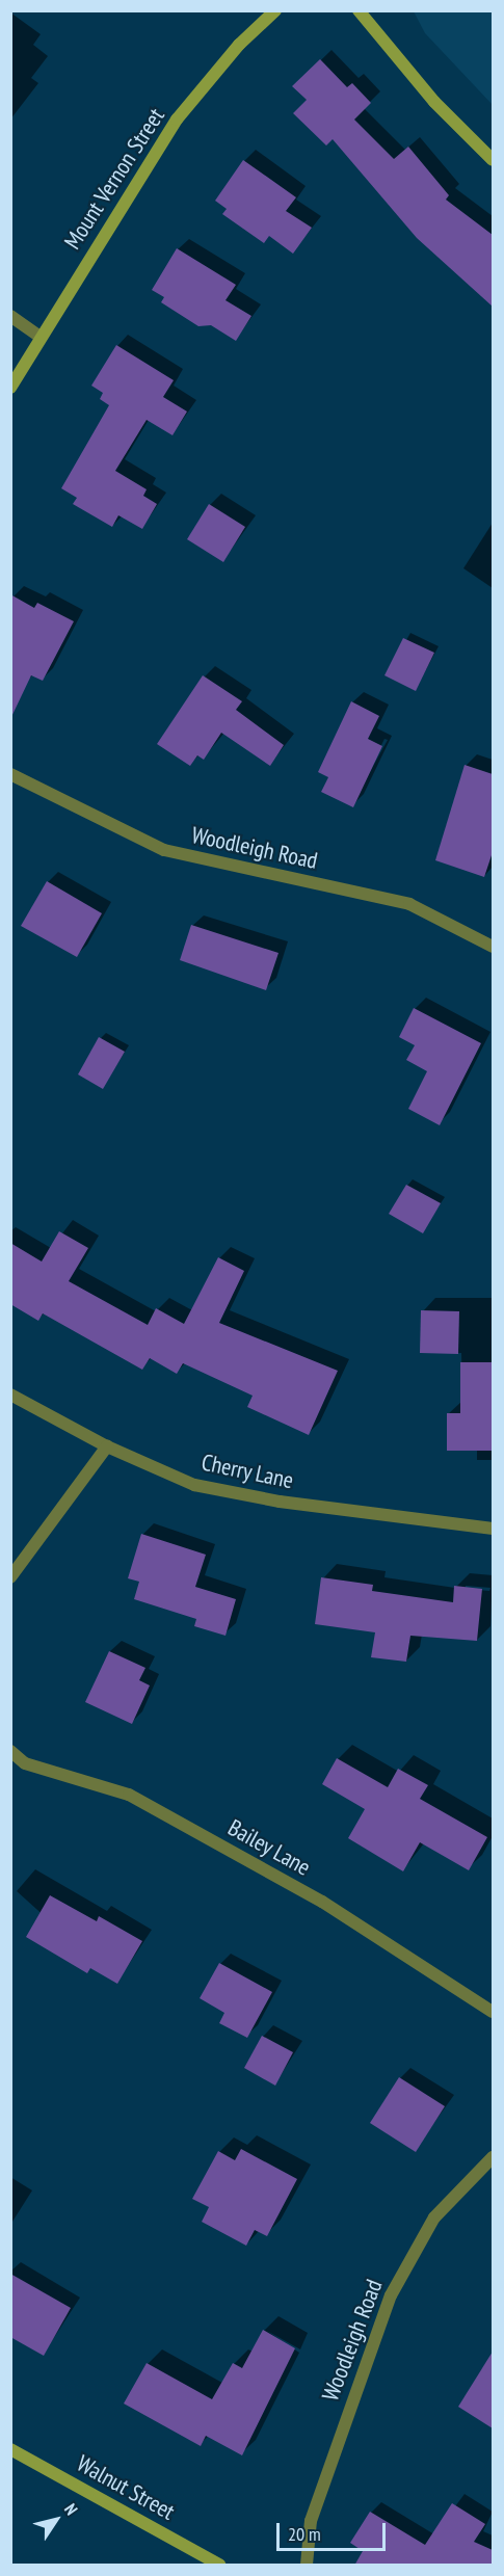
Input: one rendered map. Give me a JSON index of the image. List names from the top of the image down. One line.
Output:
{"streets":{"street":["Mount Vernon Street","Woodleigh Road","Cherry Lane","Bailey Lane","Walnut Street"]},"scale_bar":"20 m","north":"top right"}
